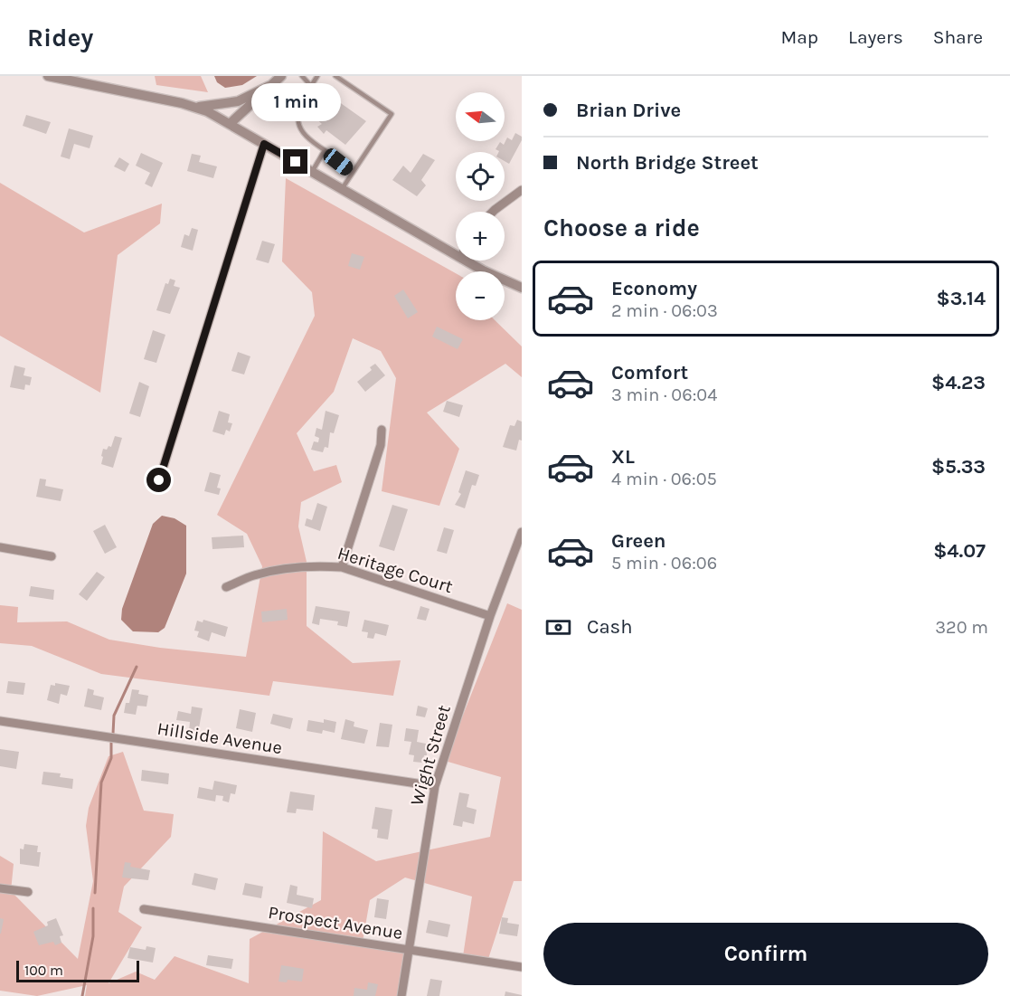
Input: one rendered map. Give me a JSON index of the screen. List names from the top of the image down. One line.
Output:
{"streets":{"street":["Heritage Court","Hillside Avenue","Wight Street","Prospect Avenue"]},"crossings":[["Heritage Court","Wight Street"],["Hillside Avenue","Wight Street"],["Wight Street","Prospect Avenue"]],"scale_bar":"100 m","north":"left","page":{"header":"Ridey","nav":["Map","Layers","Share"],"banner":["Brian Drive","North Bridge Street"],"bubble":"1 min","map_buttons":["+","−"],"heading":"Choose a ride","list":[{"name":"Economy","note":"2 min · 06:03","value":"$3.14"},{"name":"Comfort","note":"3 min · 06:04","value":"$4.23"},{"name":"XL","note":"4 min · 06:05","value":"$5.33"},{"name":"Green","note":"5 min · 06:06","value":"$4.07"}],"pay":["Cash","320 m"],"buttons":"Confirm","scale":"100 m"}}
